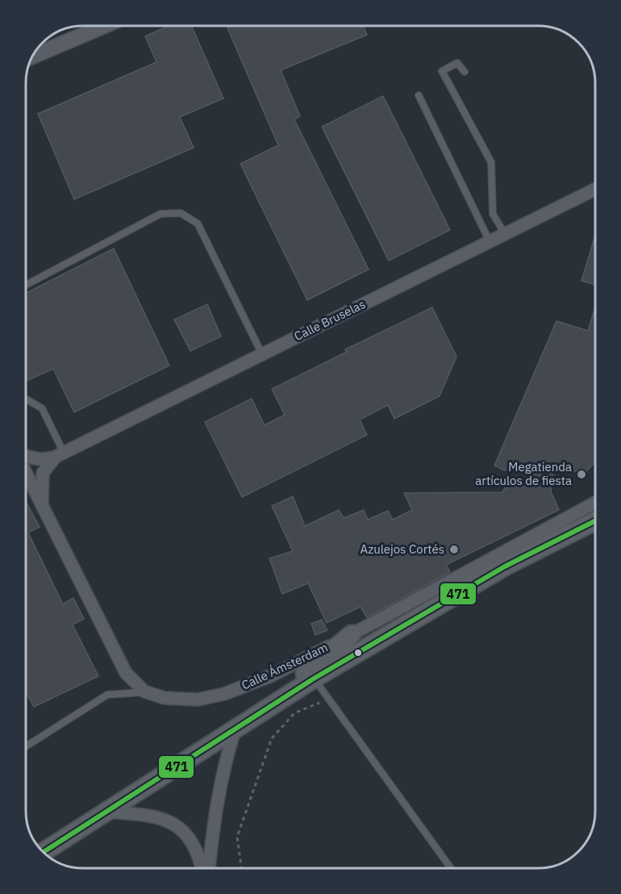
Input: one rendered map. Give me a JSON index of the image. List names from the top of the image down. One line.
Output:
{"streets":{"street":["Calle Bruselas","Calle Ámsterdam"]},"places":["Megatienda artículos de fiesta","Azulejos Cortés"],"lines":["transit line 471"]}
